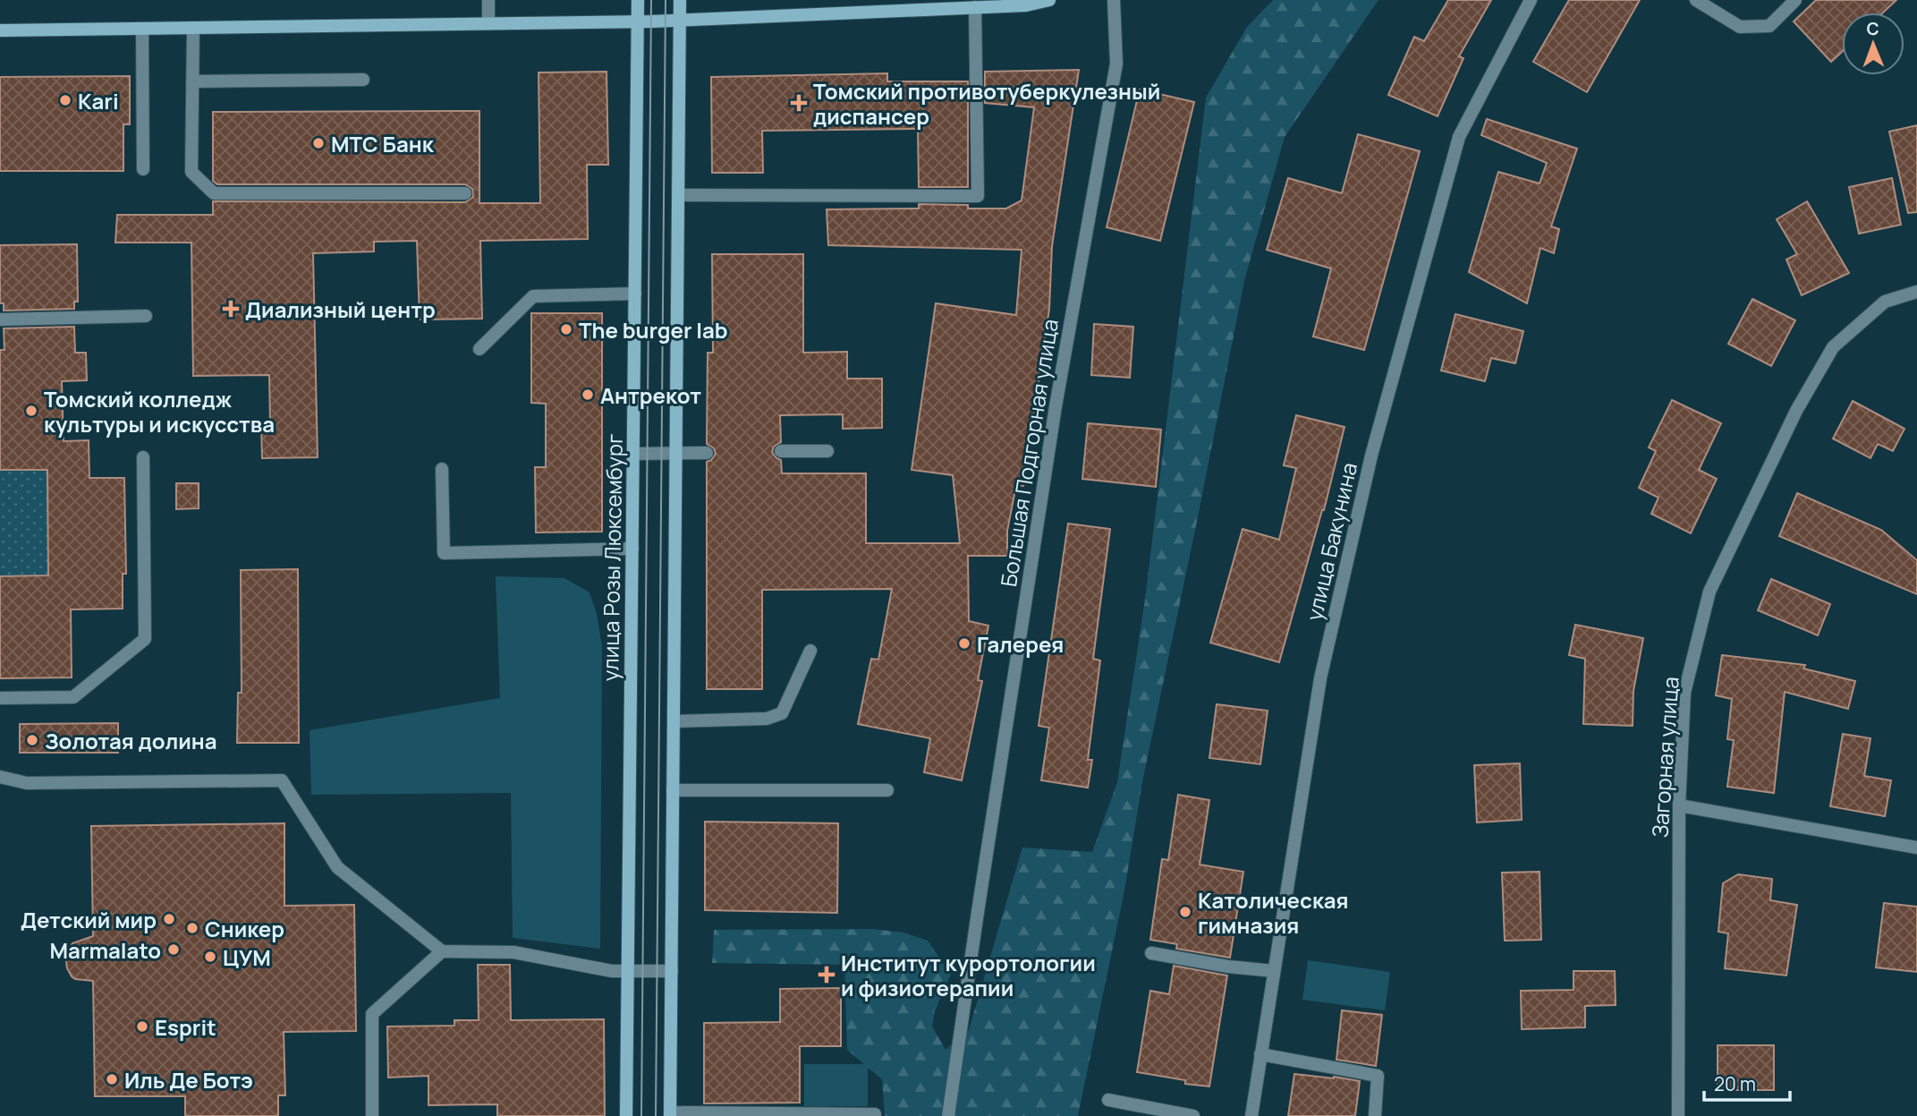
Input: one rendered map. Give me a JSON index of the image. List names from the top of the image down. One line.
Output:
{"streets":{"main road":["улица Розы Люксембург"],"street":["Большая Подгорная улица","улица Бакунина","Загорная улица"]},"places":{"other":["Kari","МТС Банк","The burger lab","Антрекот","Томский колледж культуры и искусства","Галерея","Золотая долина","Католическая гимназия","Детский мир","Сникер","Marmalato","ЦУМ","Esprit","Иль Де Ботэ"],"health":["Томский противотуберкулезный диспансер","Диализный центр","Институт курортологии и физиотерапии"]},"scale_bar":"20 m","north":"top"}
